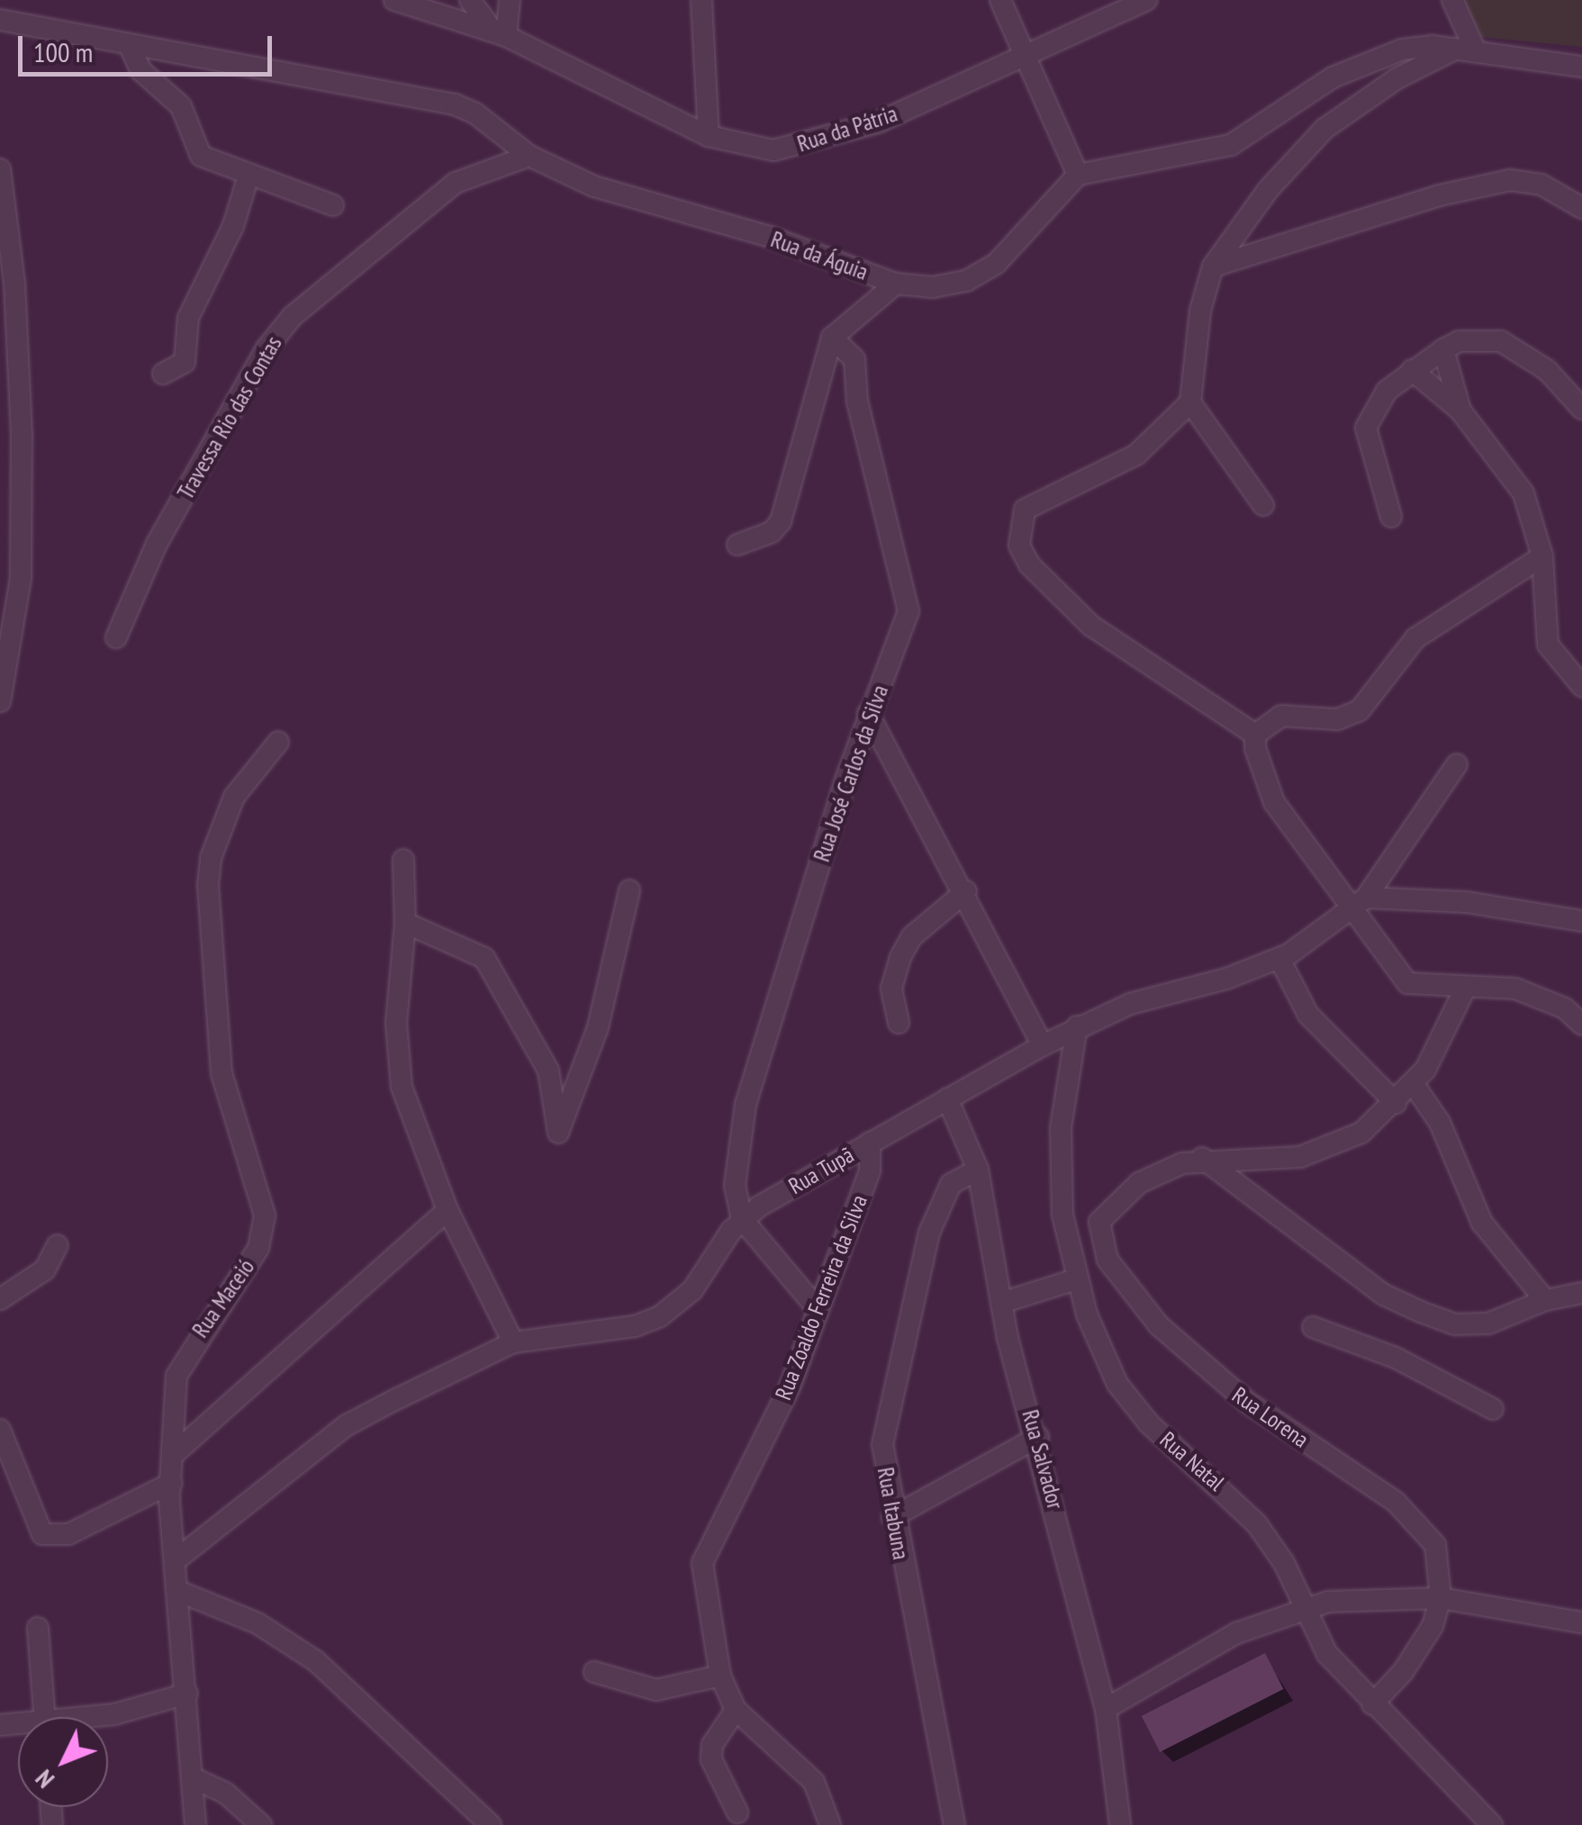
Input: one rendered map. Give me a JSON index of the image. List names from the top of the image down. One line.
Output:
{"streets":{"street":["Rua da Pátria","Rua da Águia","Travessa Rio das Contas","Rua José Carlos da Silva","Rua Tupã","Rua Zoaldo Ferreira da Silva","Rua Maceió","Rua Lorena","Rua Salvador","Rua Natal","Rua Itabuna"]},"crossings":[["Rua da Águia","Travessa Rio das Contas"],["Rua José Carlos da Silva","Rua Tupã"],["Rua Tupã","Rua Zoaldo Ferreira da Silva"],["Rua Tupã","Rua Maceió"],["Rua Tupã","Rua Salvador"],["Rua Tupã","Rua Natal"],["Rua Lorena","Rua Natal"],["Rua Salvador","Rua Itabuna"]],"scale_bar":"100 m","north":"bottom left"}
